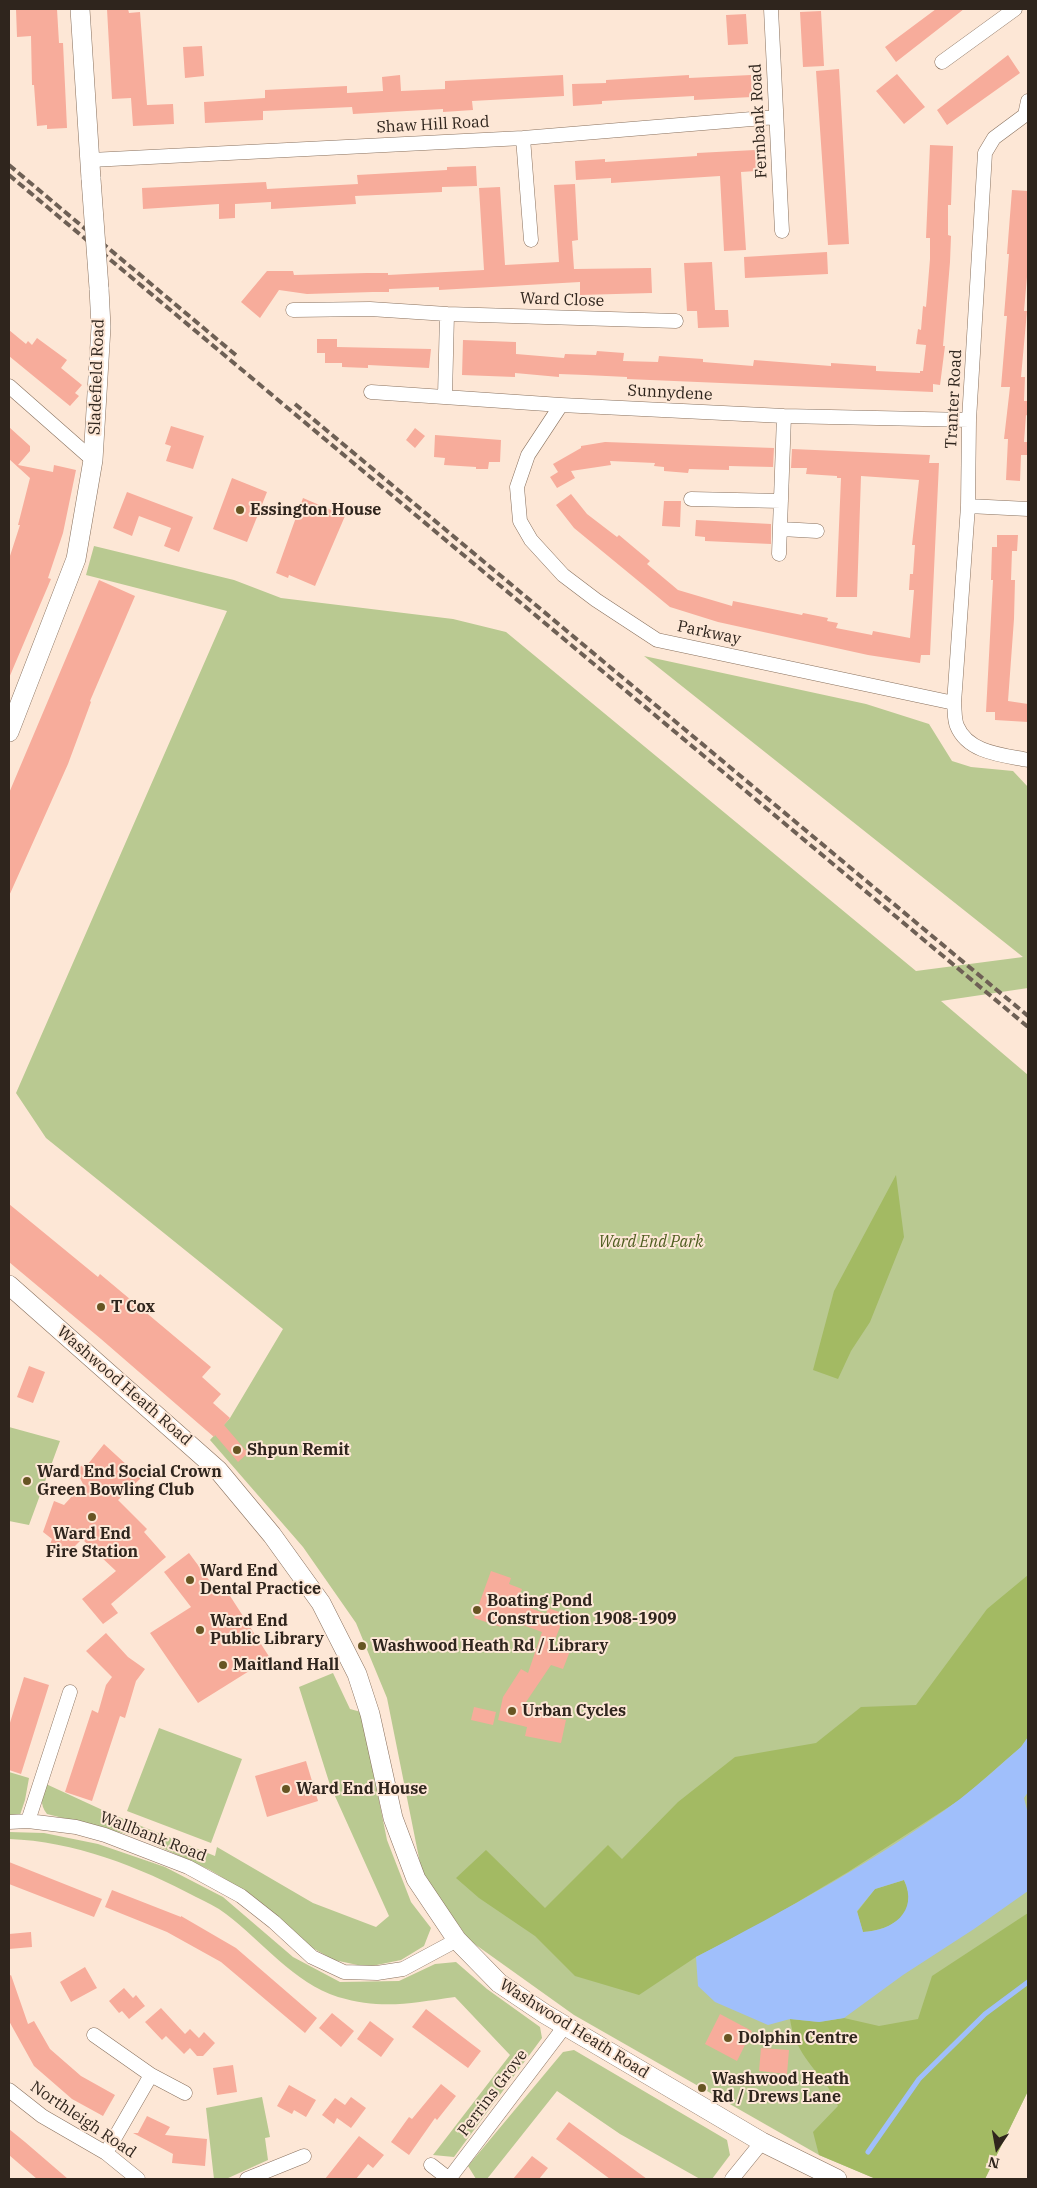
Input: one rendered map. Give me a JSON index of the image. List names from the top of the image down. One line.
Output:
{"streets":{"main road":["Sladefield Road","Washwood Heath Road"],"street":["Fernbank Road","Shaw Hill Road","Ward Close","Sunnydene","Tranter Road","Parkway","Wallbank Road","Perrins Grove","Northleigh Road"]},"crossings":[["Fernbank Road","Shaw Hill Road"],["Shaw Hill Road","Sladefield Road"],["Sunnydene","Tranter Road"],["Sunnydene","Parkway"],["Tranter Road","Parkway"],["Washwood Heath Road","Wallbank Road"],["Washwood Heath Road","Perrins Grove"]],"parks":["Ward End Park"],"places":["Essington House","T Cox","Shpun Remit","Ward End Social Crown Green Bowling Club","Ward End Fire Station","Ward End Dental Practice","Boating Pond Construction 1908-1909","Ward End Public Library","Washwood Heath Rd / Library","Maitland Hall","Urban Cycles","Ward End House","Dolphin Centre","Washwood Heath Rd / Drews Lane"],"north":"bottom"}
